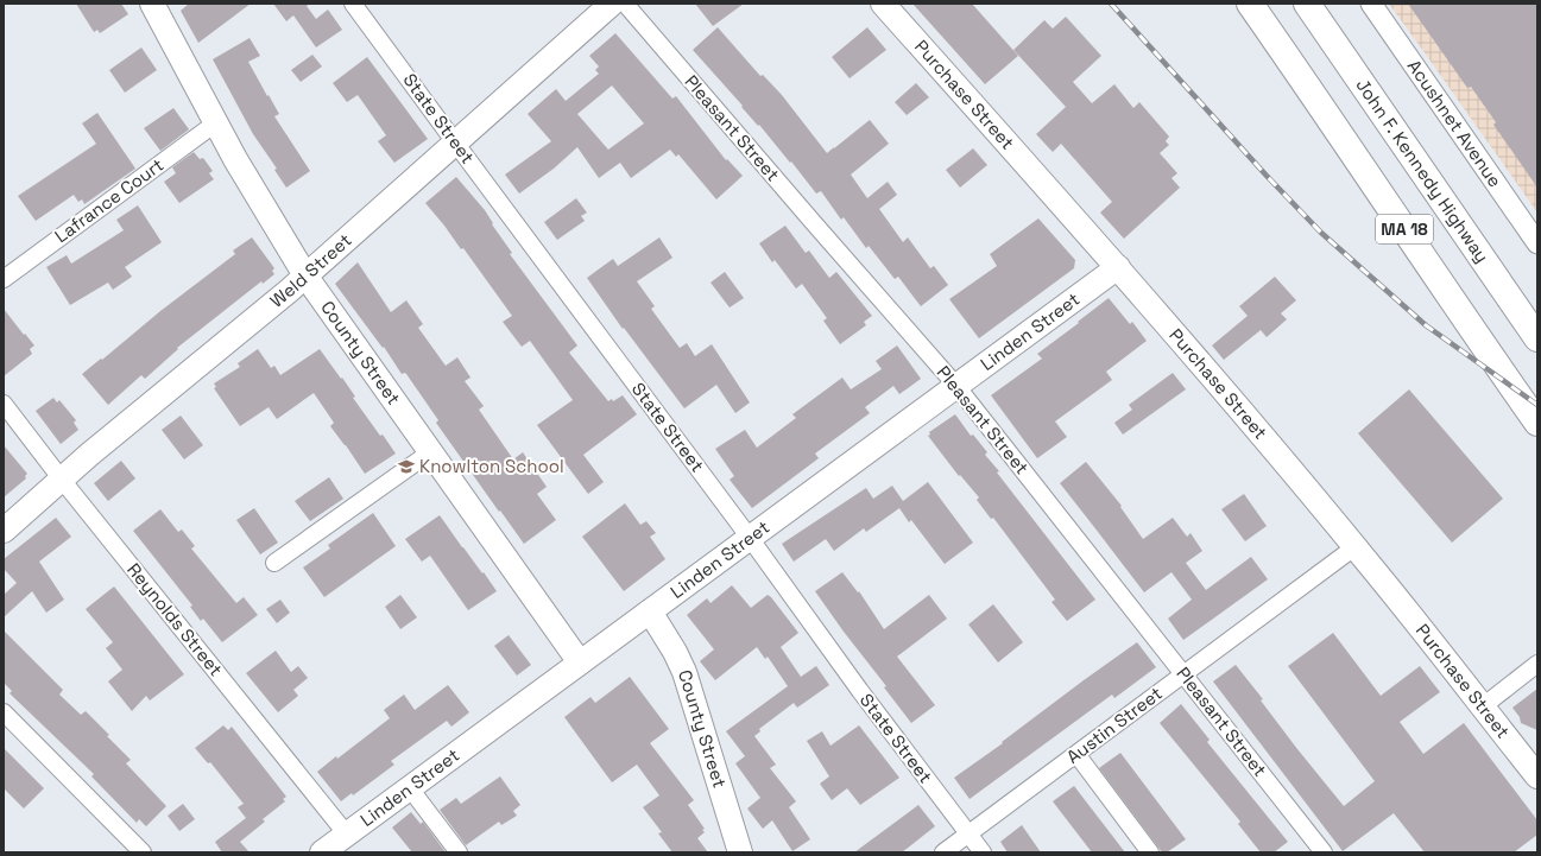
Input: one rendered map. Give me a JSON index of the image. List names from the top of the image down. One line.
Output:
{"streets":{"highway":["John F. Kennedy Highway","MA 18"],"main road":["Purchase Street","Weld Street","Linden Street","County Street"],"street":["State Street","Acushnet Avenue","Pleasant Street","Lafrance Court","Reynolds Street","Austin Street"]},"crossings":[["Purchase Street","Linden Street"],["Purchase Street","Austin Street"],["State Street","Weld Street"],["State Street","Linden Street"],["State Street","Austin Street"],["Pleasant Street","Linden Street"],["Pleasant Street","Austin Street"],["Lafrance Court","County Street"],["Weld Street","County Street"],["Weld Street","Reynolds Street"],["Linden Street","County Street"],["Linden Street","Reynolds Street"]],"places":{"school or university":["Knowlton School"]}}
